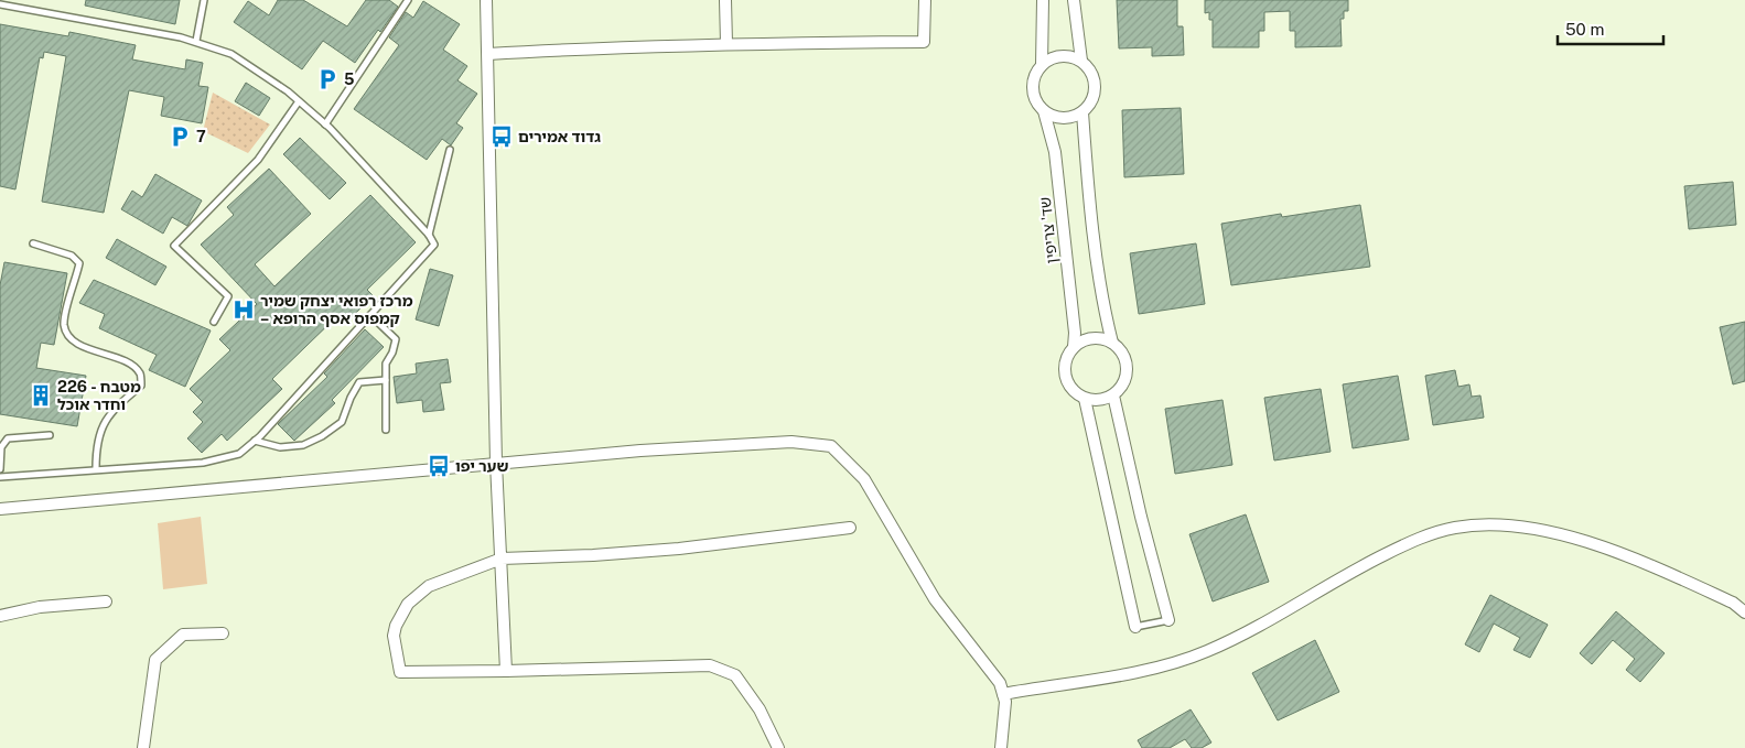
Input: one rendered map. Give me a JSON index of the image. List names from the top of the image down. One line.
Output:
{"streets":{"street":["שד' צריפין"]},"places":{"parking":["5","7"],"bus stop":["גדוד אמירים","שער יפו"],"hospital":["מרכז רפואי יצחק שמיר – קמפוס אסף הרופא"],"building":["226 - מטבח וחדר אוכל"]},"scale_bar":"50 m"}
